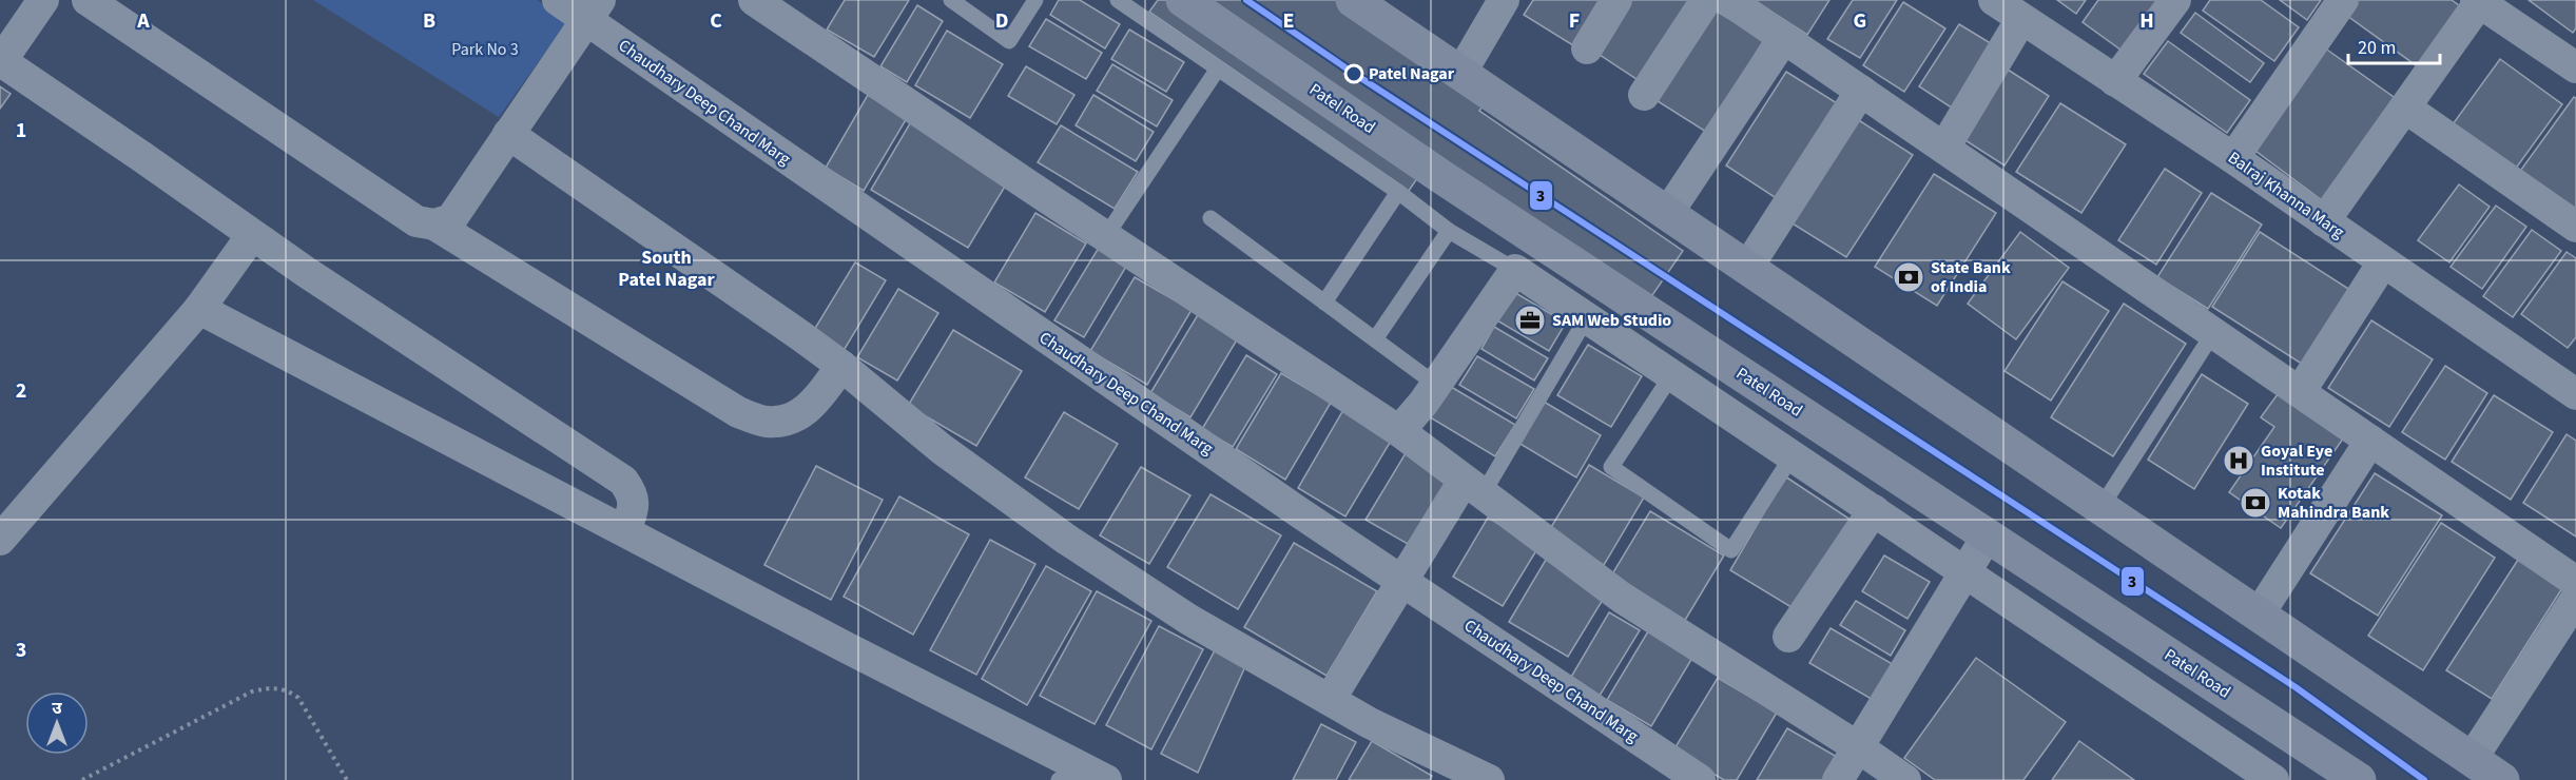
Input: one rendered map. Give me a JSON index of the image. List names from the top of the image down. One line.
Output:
{"streets":{"main road":["Patel Road"],"street":["Chaudhary Deep Chand Marg","Balraj Khanna Marg"]},"districts":["South Patel Nagar"],"parks":["Park No 3"],"places":{"other":["Patel Nagar"],"bank":["State Bank of India","Kotak Mahindra Bank"],"office":["SAM Web Studio"],"hospital":["Goyal Eye Institute"]},"lines":["metro line 3"],"scale_bar":"20 m","north":"top","grid":{"columns":["A","B","C","D","E","F","G","H"],"rows":["1","2","3"]}}
